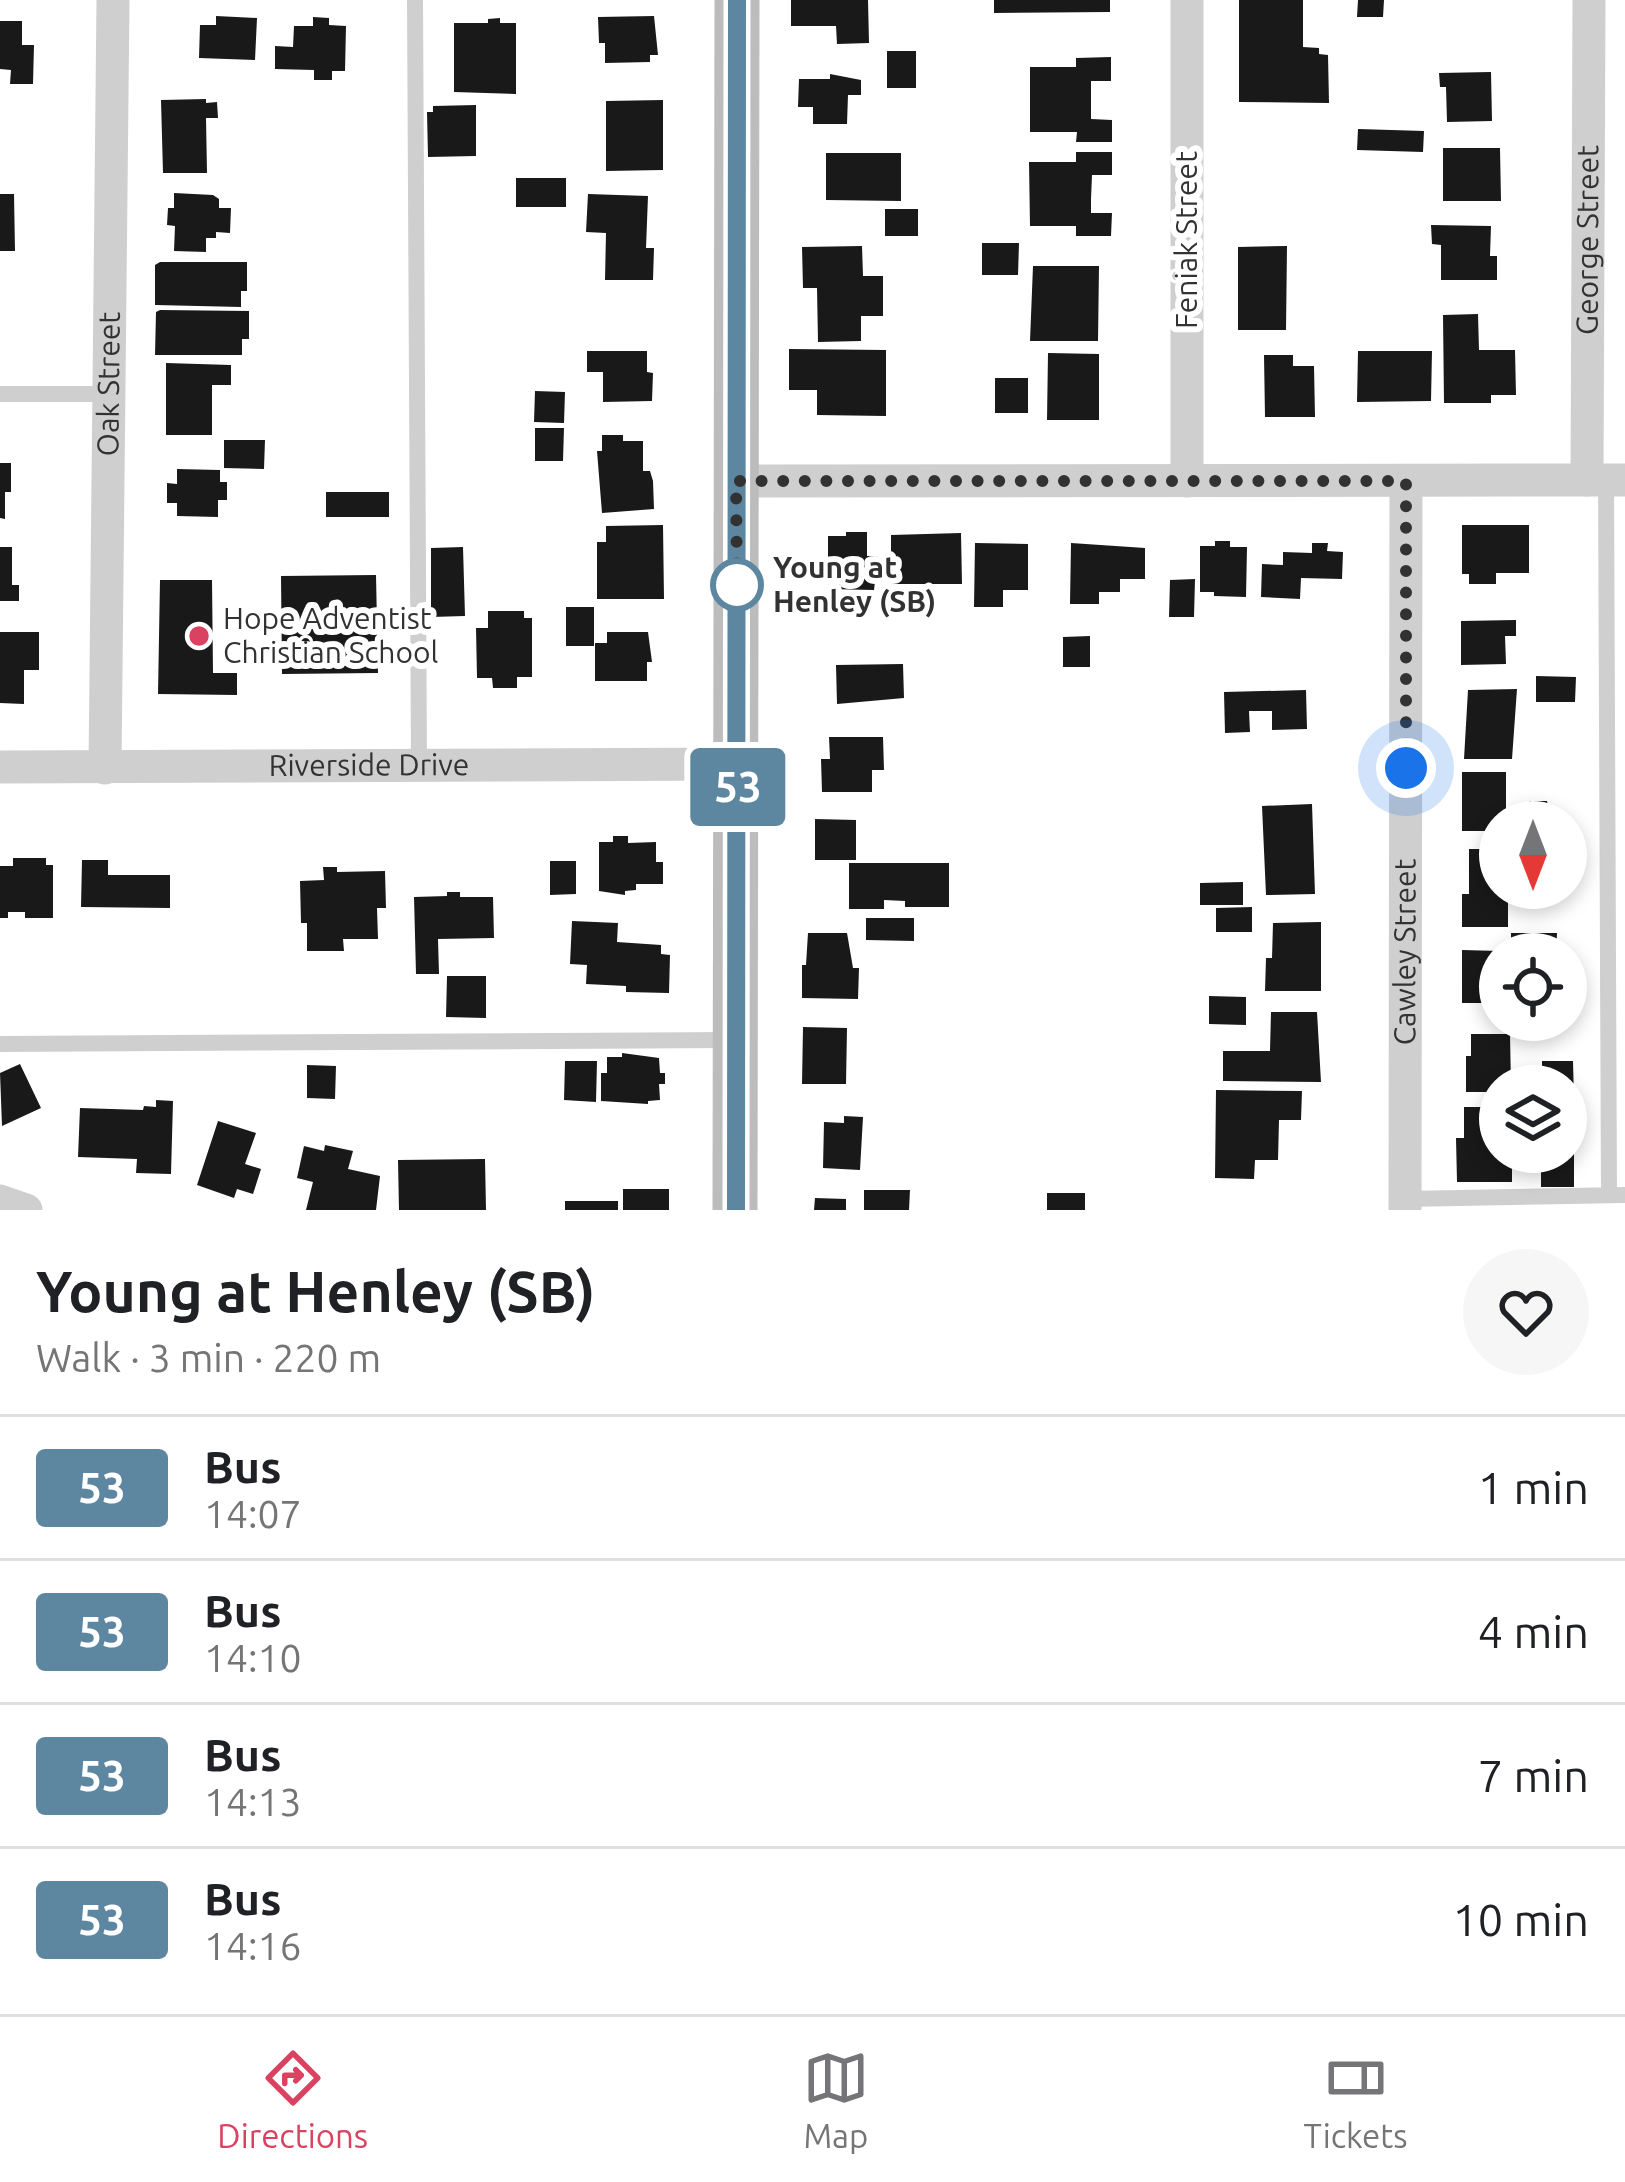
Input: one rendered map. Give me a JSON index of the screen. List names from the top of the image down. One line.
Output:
{"streets":{"street":["Feniak Street","George Street","Oak Street","Riverside Drive","Cawley Street"]},"crossings":[["Oak Street","Riverside Drive"]],"places":["Young at Henley (SB)","Hope Adventist Christian School"],"lines":["bus line 53"],"north":"bottom","page":{"on_map":"53","heading":["Young at Henley (SB)","Walk · 3 min · 220 m"],"list":[{"mark":"53","name":"Bus","note":"14:07","value":"1 min"},{"mark":"53","name":"Bus","note":"14:10","value":"4 min"},{"mark":"53","name":"Bus","note":"14:13","value":"7 min"},{"mark":"53","name":"Bus","note":"14:16","value":"10 min"}],"tabs":["Directions","Map","Tickets"]}}
